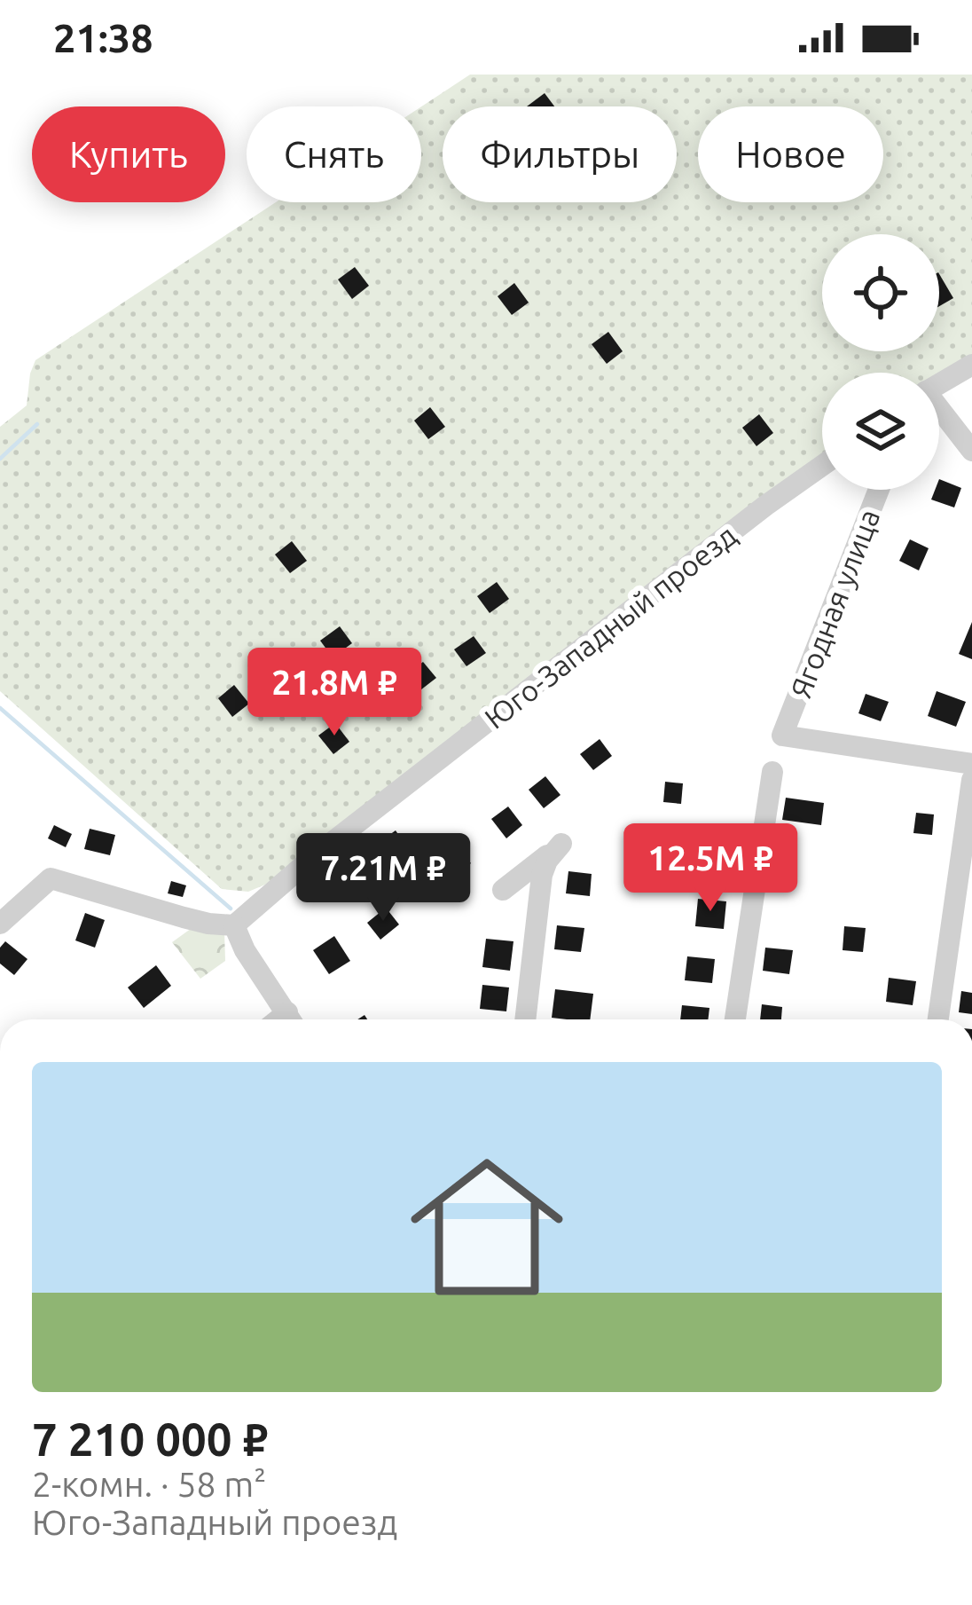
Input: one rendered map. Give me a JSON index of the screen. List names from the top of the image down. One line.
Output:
{"streets":{"street":["Ягодная улица","Юго-Западный проезд"]},"page":{"status":"21:38","chip":["Купить","Снять","Фильтры","Новое"],"price":["21.8M ₽","12.5M ₽","7.21M ₽"],"list":[{"name":"7 210 000 ₽","note":"2-комн. · 58 m² · Юго-Западный проезд"}]}}
